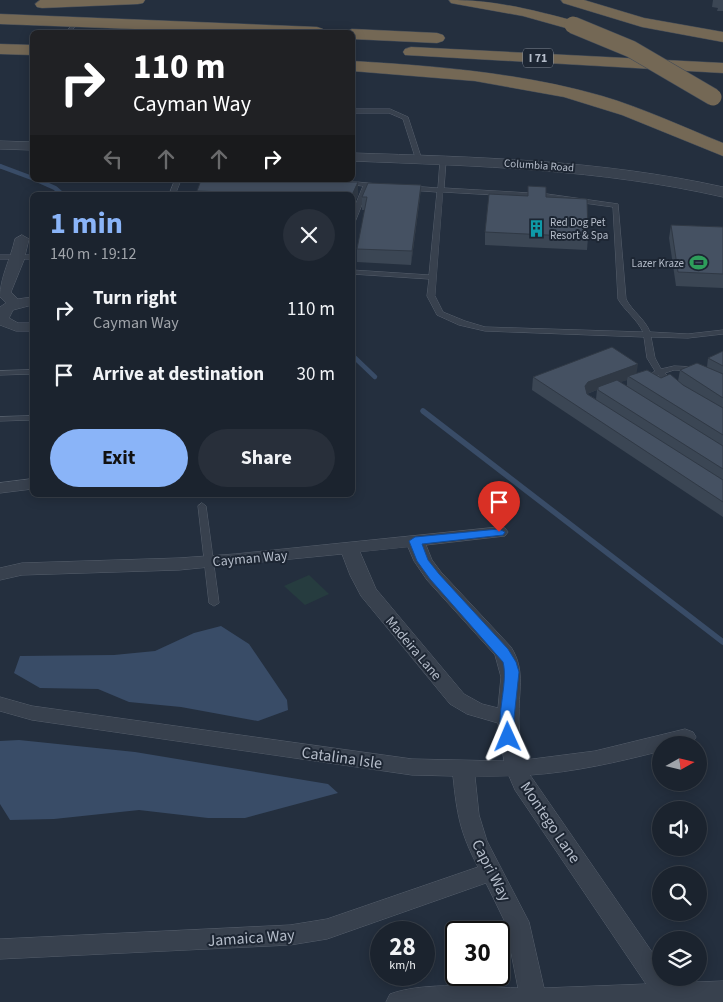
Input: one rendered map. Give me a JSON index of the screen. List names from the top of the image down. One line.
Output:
{"streets":{"highway":["I 71"],"street":["Columbia Road","Cayman Way","Madeira Lane","Catalina Isle","Montego Lane","Capri Way","Jamaica Way"]},"crossings":[["Cayman Way","Madeira Lane"],["Cayman Way","Montego Lane"],["Madeira Lane","Montego Lane"],["Catalina Isle","Montego Lane"],["Catalina Isle","Capri Way"],["Capri Way","Jamaica Way"]],"places":{"building":["Red Dog Pet Resort & Spa"],"sports":["Lazer Kraze"]},"north":"right","page":{"turn":["110 m","Cayman Way"],"heading":["1 min","140 m · 19:12"],"list":[{"name":"Turn right","note":"Cayman Way","value":"110 m"},{"name":"Arrive at destination","value":"30 m"}],"buttons":["Exit","Share"],"speed":"28 km/h","limit":"30"}}
